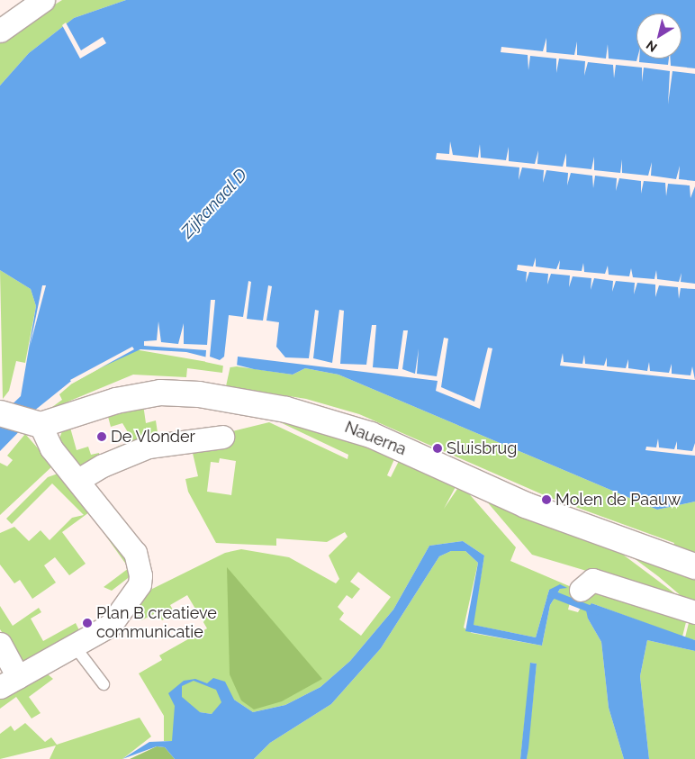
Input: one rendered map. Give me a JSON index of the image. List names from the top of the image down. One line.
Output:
{"streets":{"street":["Nauerna"]},"water":["Zijkanaal D"],"places":["De Vlonder","Sluisbrug","Molen de Paauw","Plan B creatieve communicatie"],"north":"bottom left"}
